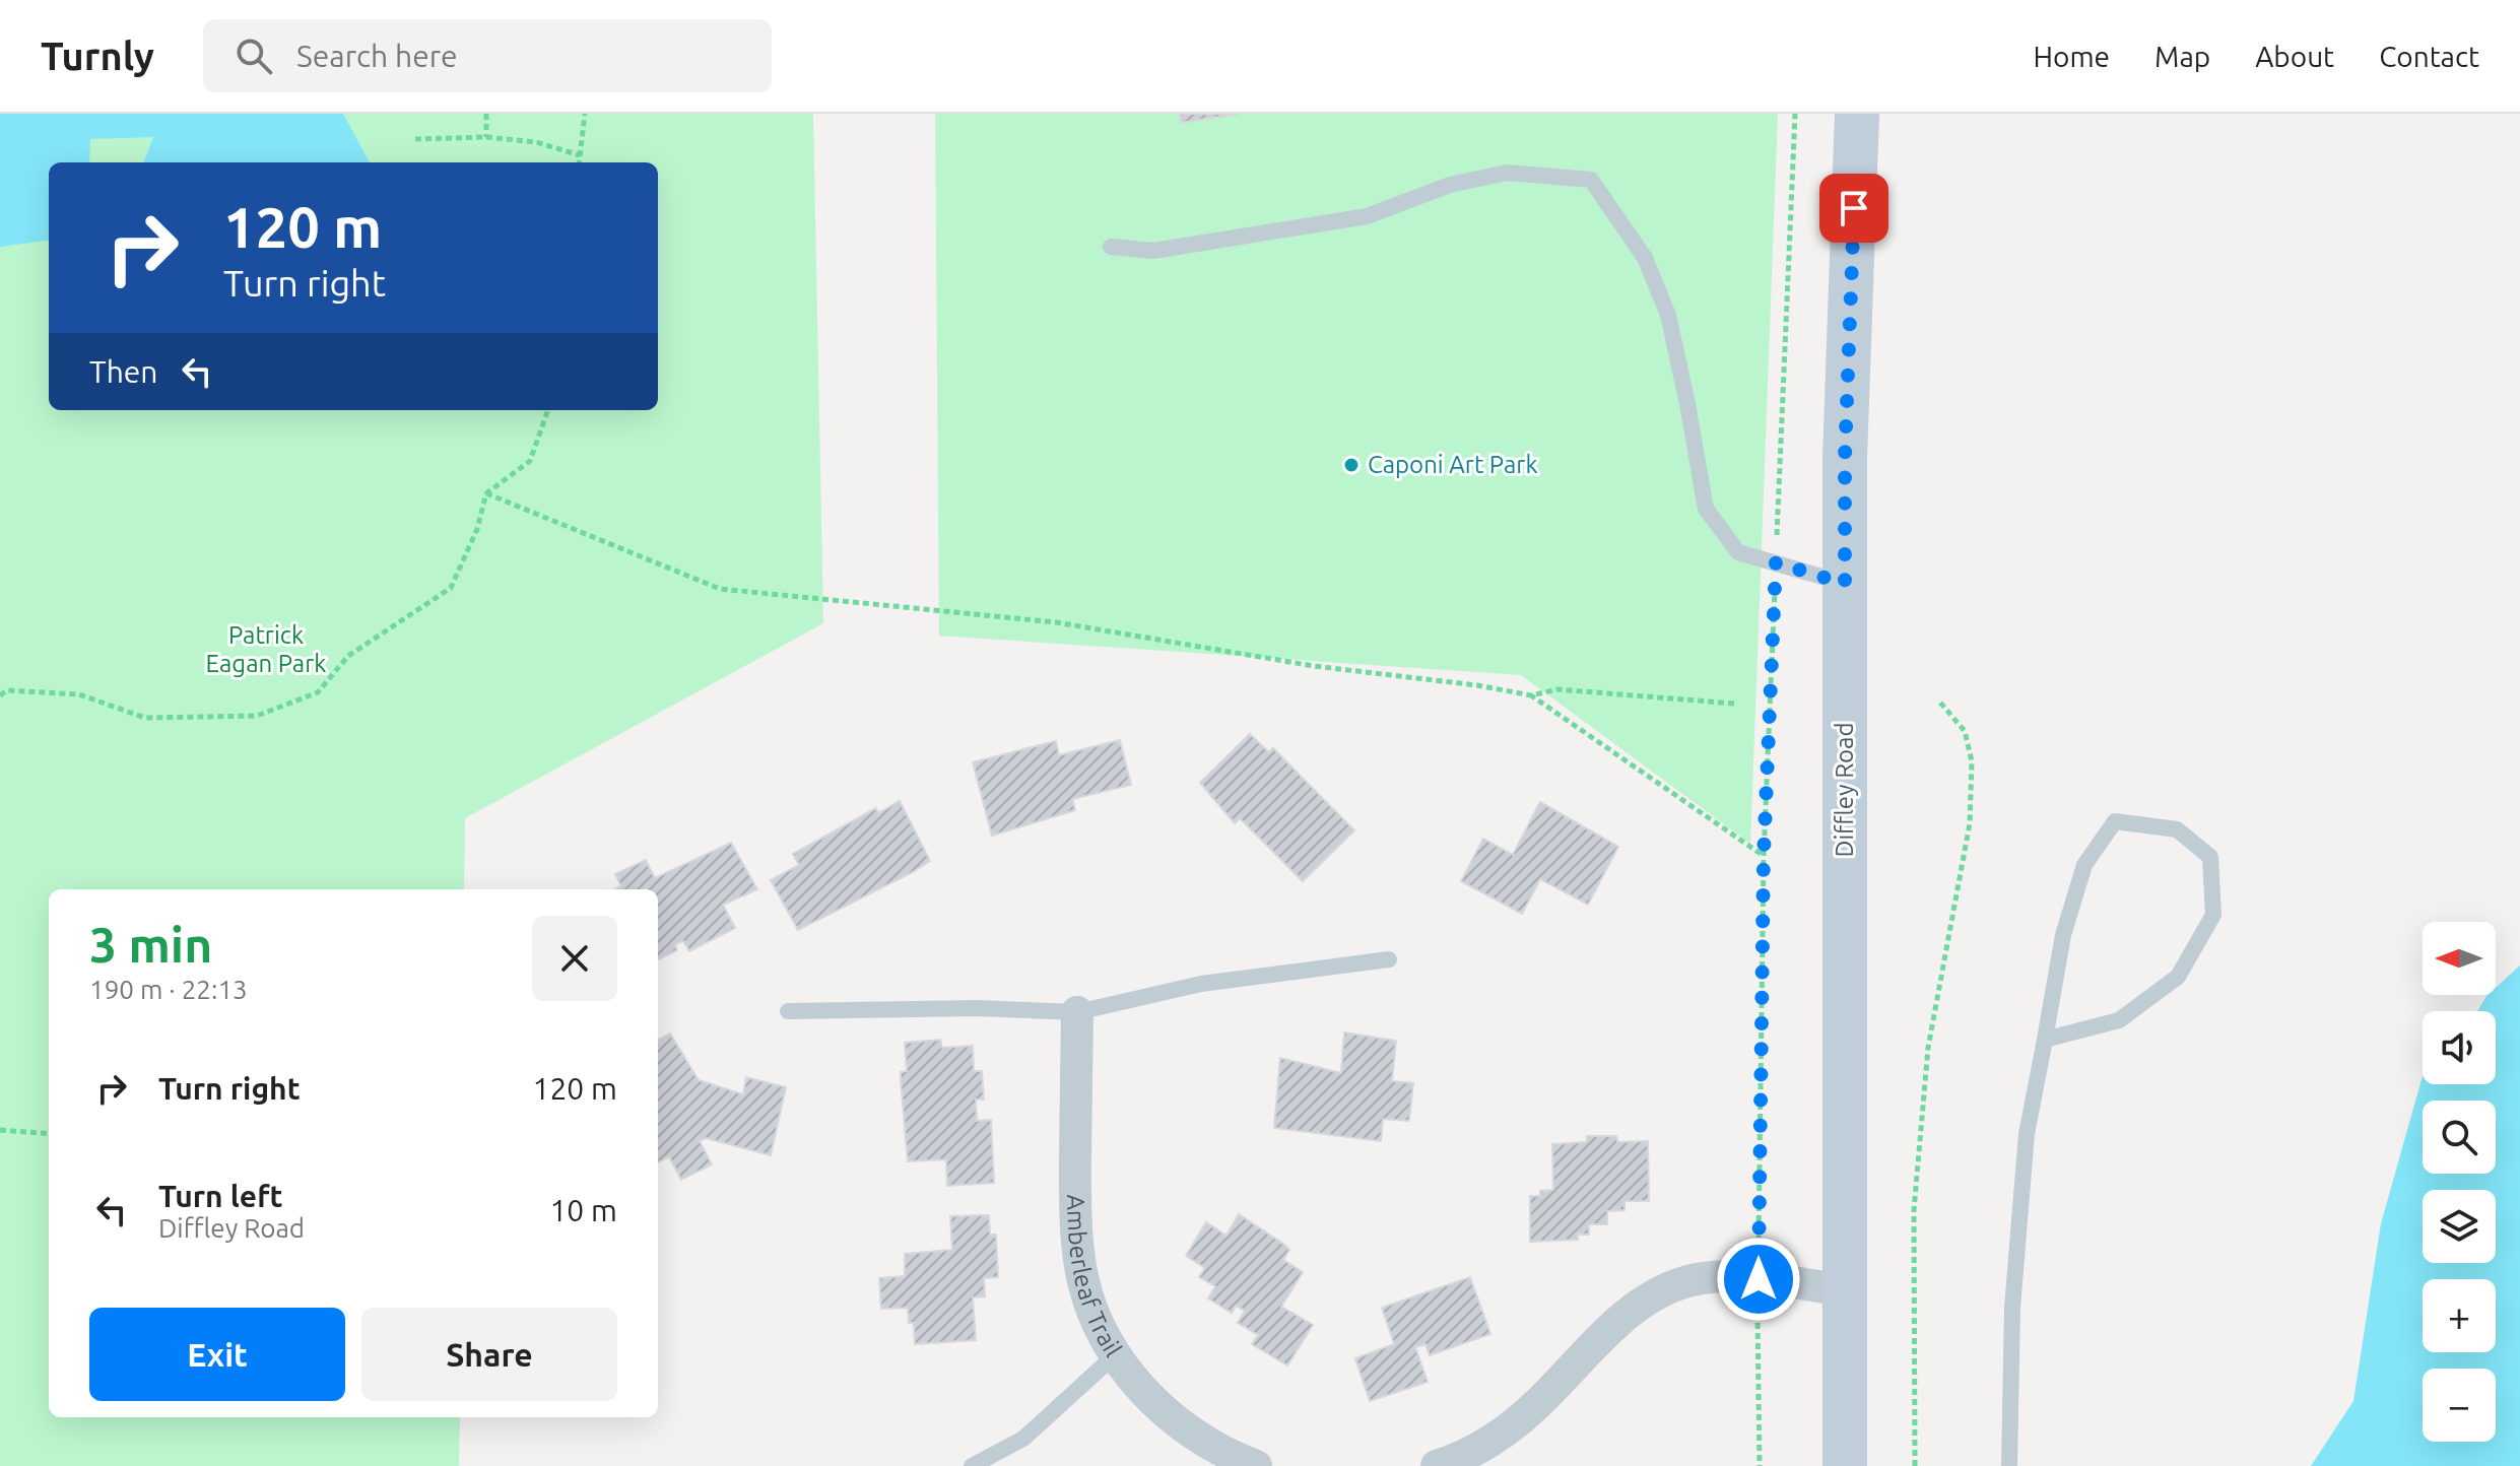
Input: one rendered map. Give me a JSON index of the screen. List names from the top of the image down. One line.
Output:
{"streets":{"main road":["Diffley Road"],"street":["Amberleaf Trail"]},"parks":["Patrick Eagan Park"],"places":["Caponi Art Park"],"north":"left","page":{"header":"Turnly","search":"Search here","nav":["Home","Map","About","Contact"],"turn":["120 m","Turn right"],"then":"Then","heading":["3 min","190 m · 22:13"],"map_buttons":["+","−"],"list":[{"name":"Turn right","value":"120 m"},{"name":"Turn left","note":"Diffley Road","value":"10 m"}],"buttons":["Exit","Share"]}}
